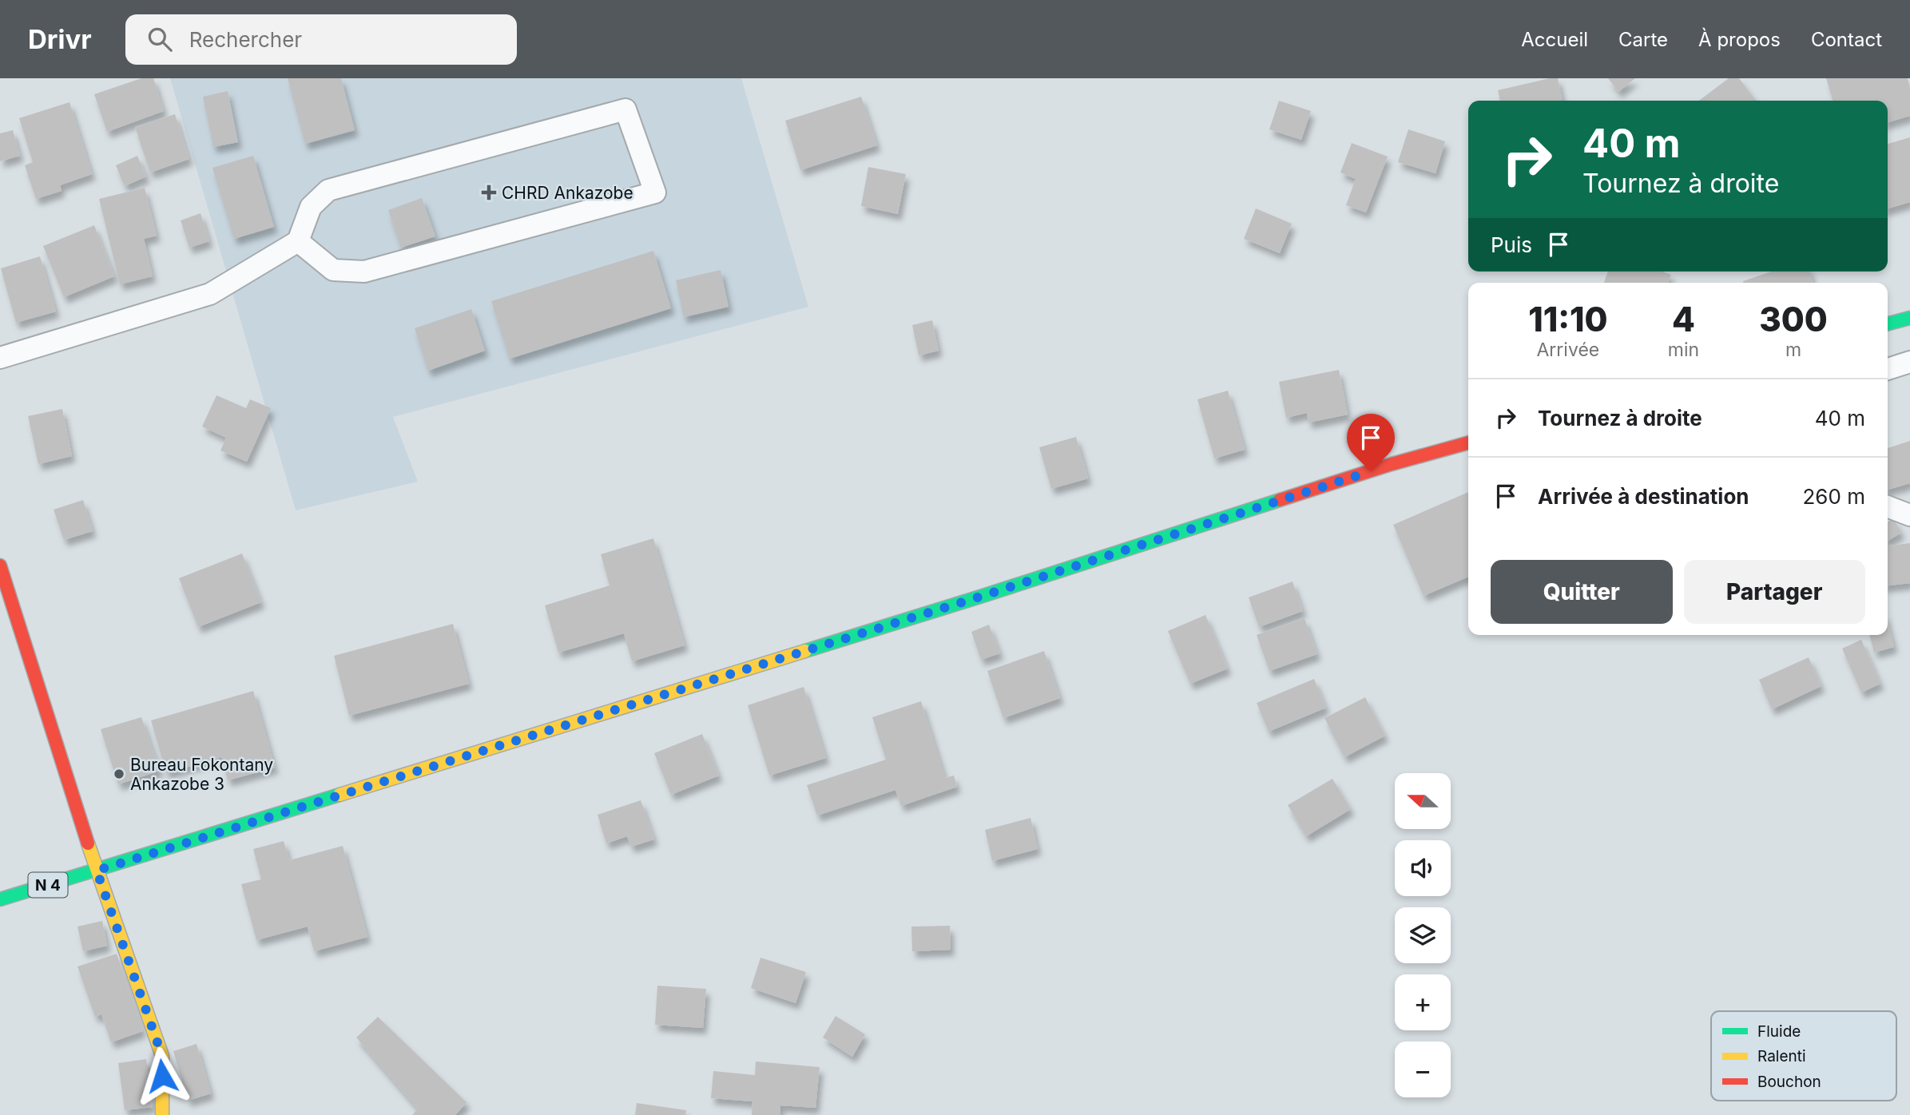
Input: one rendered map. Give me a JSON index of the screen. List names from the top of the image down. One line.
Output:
{"streets":{"main road":["N 4"]},"places":{"health":["CHRD Ankazobe"],"other":["Bureau Fokontany Ankazobe 3"]},"legend":["Fluide","Ralenti","Bouchon"],"north":"left","page":{"header":"Drivr","search":"Rechercher","nav":["Accueil","Carte","À propos","Contact"],"turn":["40 m","Tournez à droite"],"then":"Puis","eta":["11:10","Arrivée","4","min","300","m"],"list":[{"name":"Tournez à droite","value":"40 m"},{"name":"Arrivée à destination","value":"260 m"}],"buttons":["Quitter","Partager"],"map_buttons":["+","−"]}}
